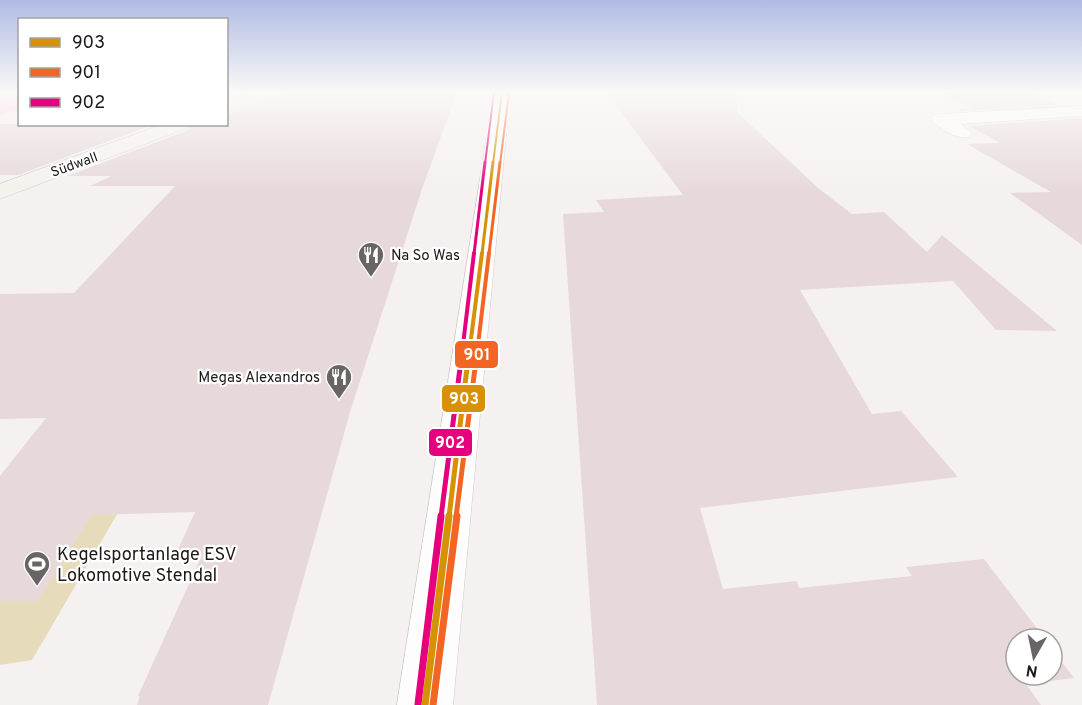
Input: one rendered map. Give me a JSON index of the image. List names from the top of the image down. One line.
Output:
{"streets":{"main road":["Südwall"]},"places":{"restaurant":["Na So Was","Megas Alexandros"],"sports":["Kegelsportanlage ESV Lokomotive Stendal"]},"lines":["transit line 903","transit line 901","transit line 902"],"legend":["903","901","902"],"north":"bottom"}
